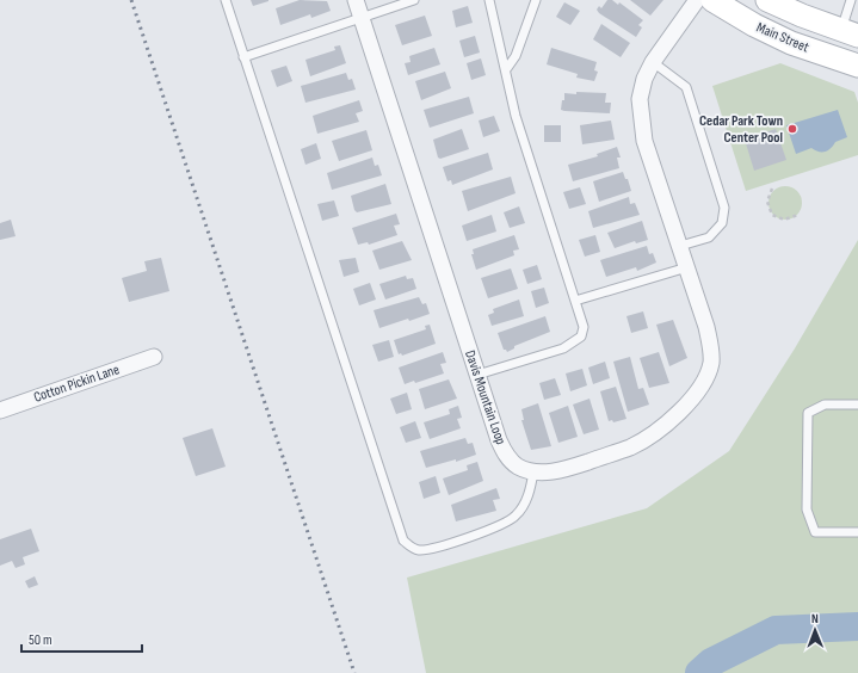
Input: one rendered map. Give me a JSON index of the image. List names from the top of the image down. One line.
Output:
{"streets":{"street":["Main Street","Cotton Pickin Lane","Davis Mountain Loop"]},"places":["Cedar Park Town Center Pool"],"scale_bar":"50 m","north":"top"}
